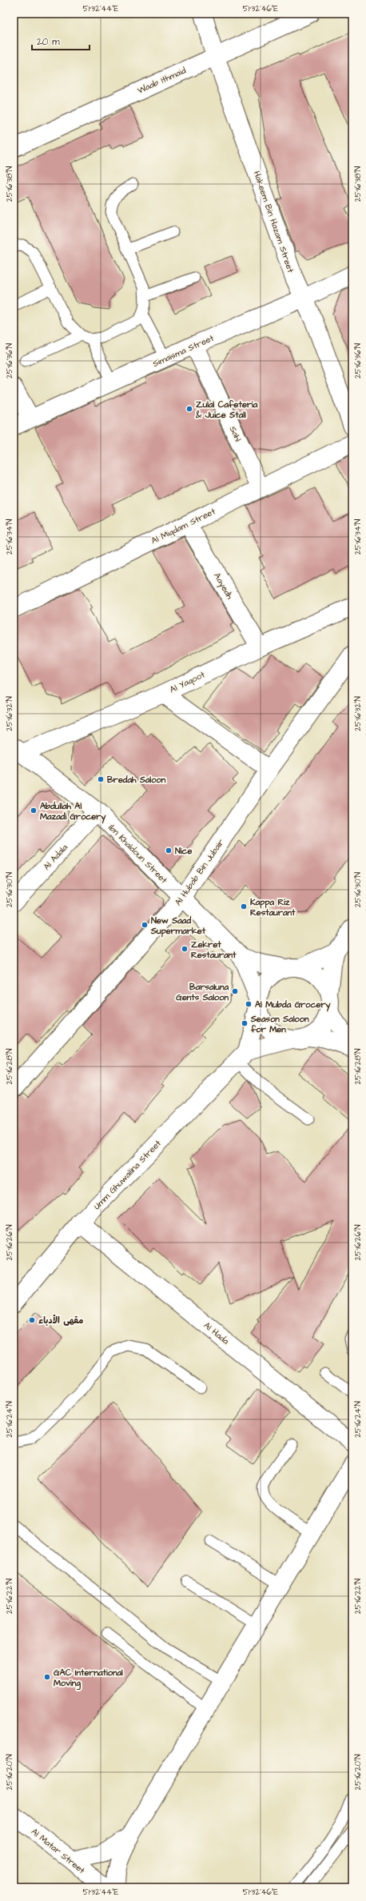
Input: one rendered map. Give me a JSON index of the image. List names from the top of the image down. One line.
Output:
{"streets":{"street":["Waab Ithmaid","Hakeem Bin Hazam Street","Simaisma Street","Sahl","Al Miqdam Street","Aayedh","Al Yaqoot","Ibn Khaldoun Street","Al Adala","Al Hubab Bin Jubair","Umm Ghuwailina Street","Al Hada","Al Matar Street"]},"crossings":[["Waab Ithmaid","Hakeem Bin Hazam Street"],["Hakeem Bin Hazam Street","Simaisma Street"],["Simaisma Street","Sahl"],["Sahl","Al Miqdam Street"],["Al Miqdam Street","Aayedh"],["Aayedh","Al Yaqoot"],["Al Yaqoot","Ibn Khaldoun Street"],["Ibn Khaldoun Street","Al Adala"],["Ibn Khaldoun Street","Al Hubab Bin Jubair"],["Umm Ghuwailina Street","Al Hada"]],"places":["Zulal Cafeteria & Juice Stall","Bredah Saloon","Abdullah Al Mazadi Grocery","Nice","Kappa Riz Restaurant","New Saad Supermarket","Zekret Restaurant","Barsaluna Gents Saloon","Al Mubda Grocery","Season Saloon for Men","مقهى الأدباء","GAC International Moving"],"scale_bar":"20 m","coordinates":["51°32'44\"E","51°32'46\"E","25°16'38\"N","25°16'36\"N","25°16'34\"N","25°16'32\"N","25°16'30\"N","25°16'28\"N","25°16'26\"N","25°16'24\"N","25°16'22\"N","25°16'20\"N"]}
